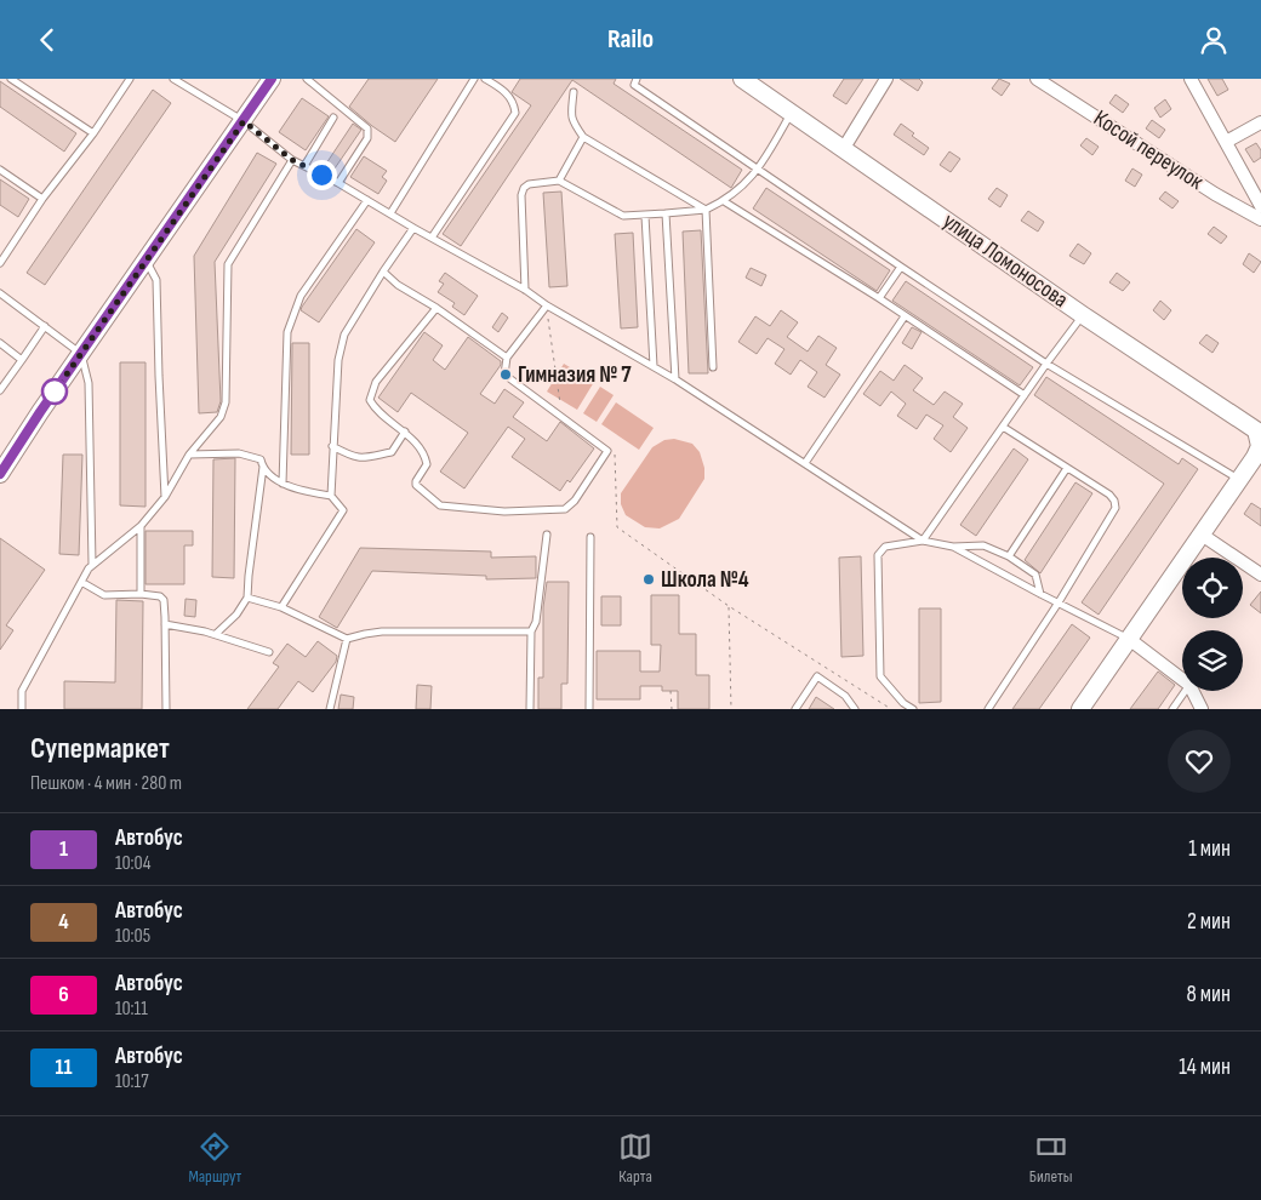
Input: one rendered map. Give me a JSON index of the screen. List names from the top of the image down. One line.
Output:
{"streets":{"main road":["улица Ломоносова"],"street":["Косой переулок"]},"places":["Гимназия № 7","Школа №4"],"lines":["bus line 1"],"page":{"header":"Railo","heading":["Супермаркет","Пешком · 4 мин · 280 m"],"list":[{"mark":"1","name":"Автобус","note":"10:04","value":"1 мин"},{"mark":"4","name":"Автобус","note":"10:05","value":"2 мин"},{"mark":"6","name":"Автобус","note":"10:11","value":"8 мин"},{"mark":"11","name":"Автобус","note":"10:17","value":"14 мин"}],"tabs":["Маршрут","Карта","Билеты"]}}
